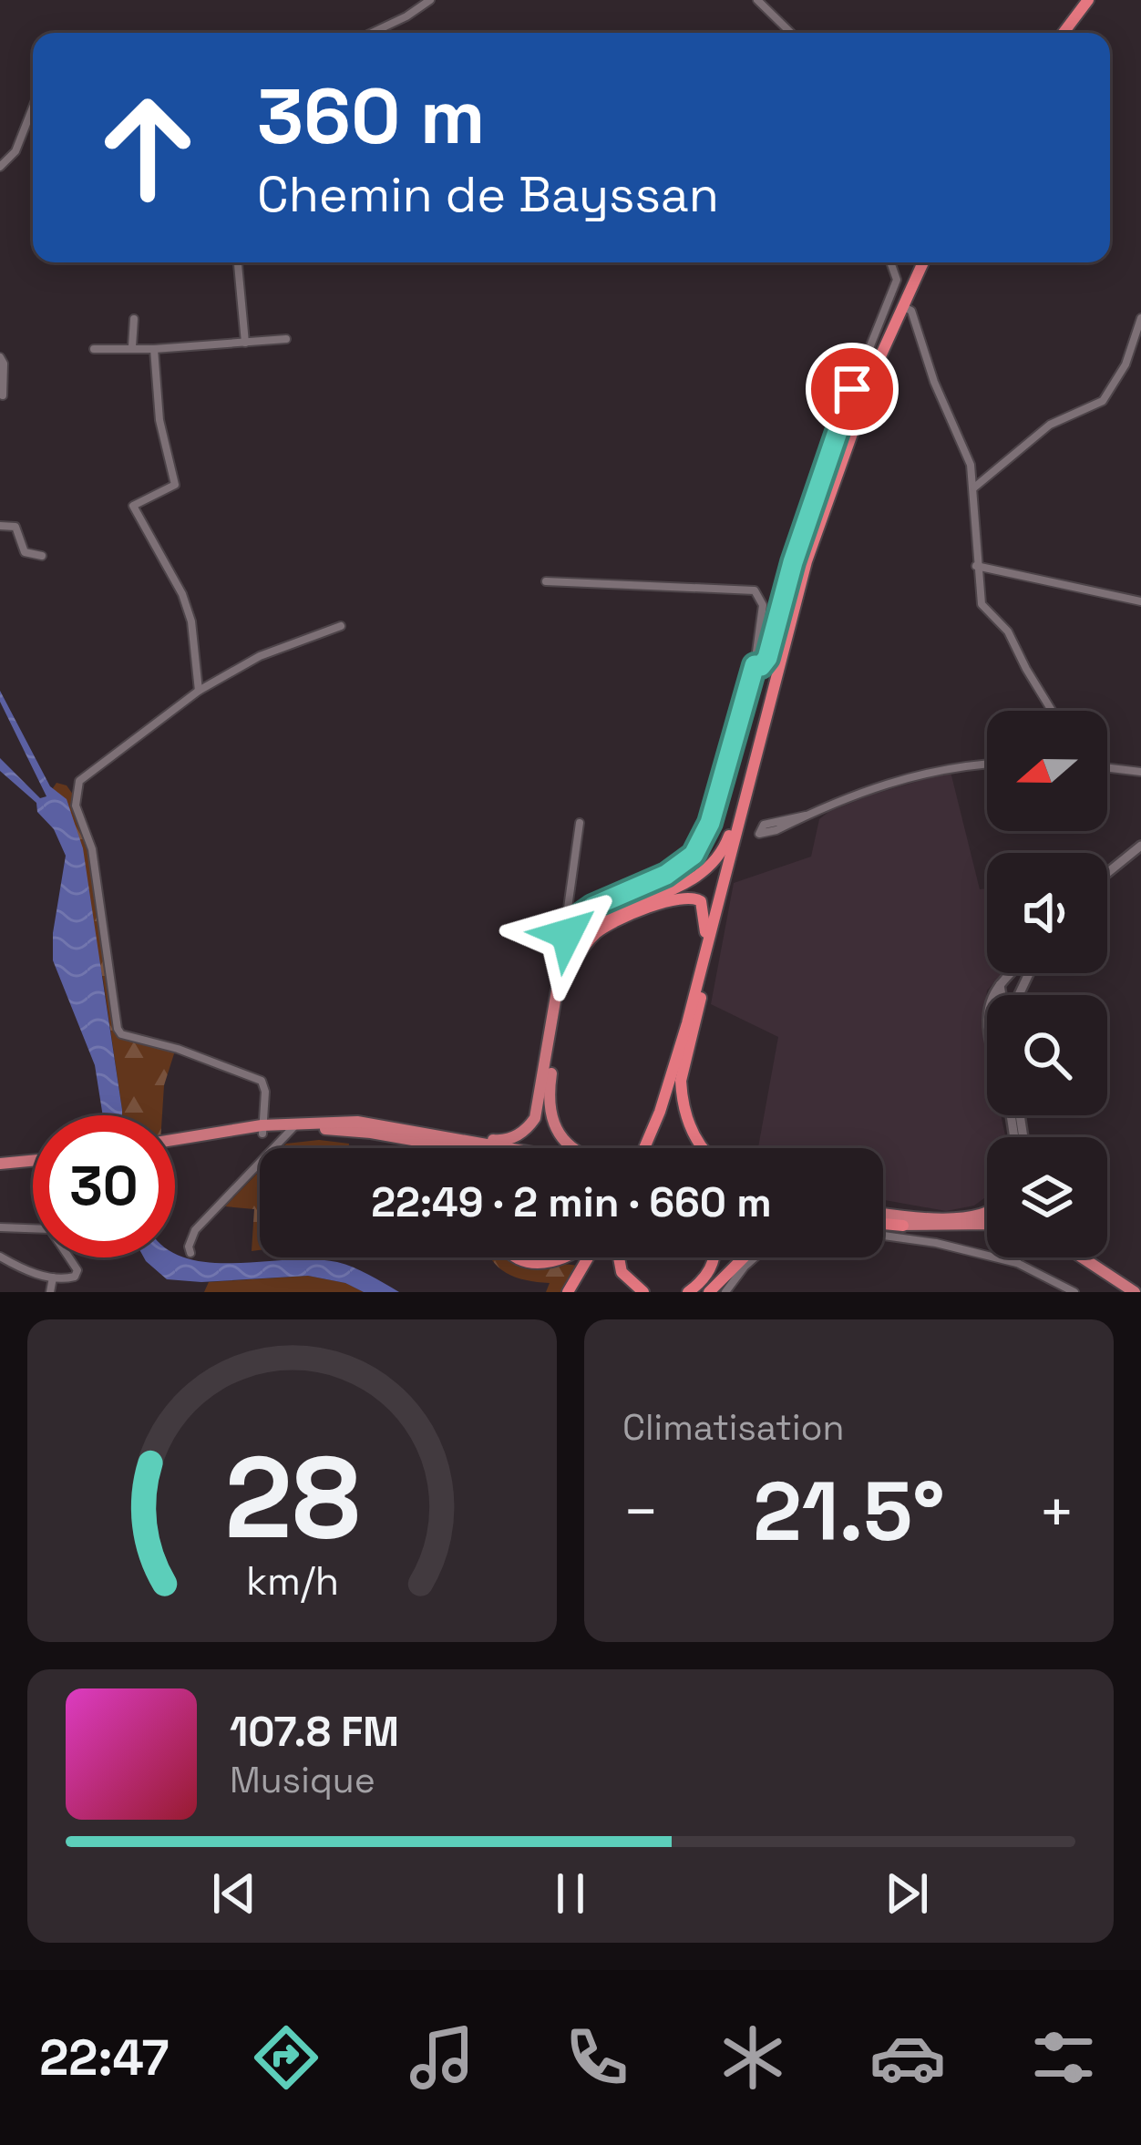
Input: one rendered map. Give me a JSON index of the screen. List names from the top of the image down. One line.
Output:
{"north":"left","page":{"turn":["360 m","Chemin de Bayssan"],"limit":"30","trip":"22:49 · 2 min · 660 m","tile":"Climatisation","heat":["−","21.5°","+"],"song":["107.8 FM","Musique"],"tabs":"22:47","gauge":["28","km/h"]}}
